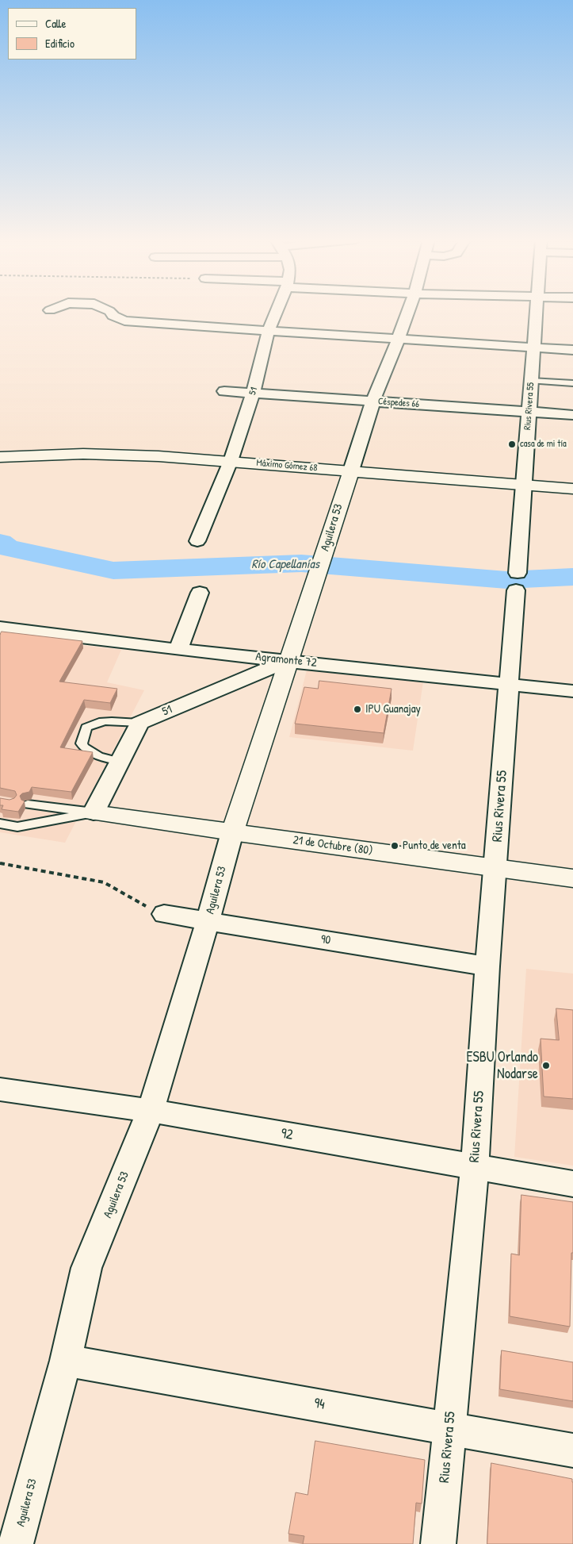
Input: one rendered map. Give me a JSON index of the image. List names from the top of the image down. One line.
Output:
{"streets":{"street":["51","Céspedes 66","Rius Rivera 55","Máximo Gómez 68","Aguilera 53","Agramonte 72","21 de Octubre (80)","90","92","94"]},"crossings":[["51","Céspedes 66"],["51","Máximo Gómez 68"],["51","Aguilera 53"],["51","Agramonte 72"],["Céspedes 66","Rius Rivera 55"],["Céspedes 66","Aguilera 53"],["Rius Rivera 55","Máximo Gómez 68"],["Rius Rivera 55","Agramonte 72"],["Rius Rivera 55","21 de Octubre (80)"],["Rius Rivera 55","90"],["Rius Rivera 55","92"],["Rius Rivera 55","94"],["Máximo Gómez 68","Aguilera 53"],["Aguilera 53","Agramonte 72"],["Aguilera 53","21 de Octubre (80)"],["Aguilera 53","90"],["Aguilera 53","92"],["Aguilera 53","94"]],"water":["Río Capellanías"],"places":["casa de mi tía","IPU Guanajay","Punto de venta","ESBU Orlando Nodarse"],"legend":["Calle","Edificio"]}
